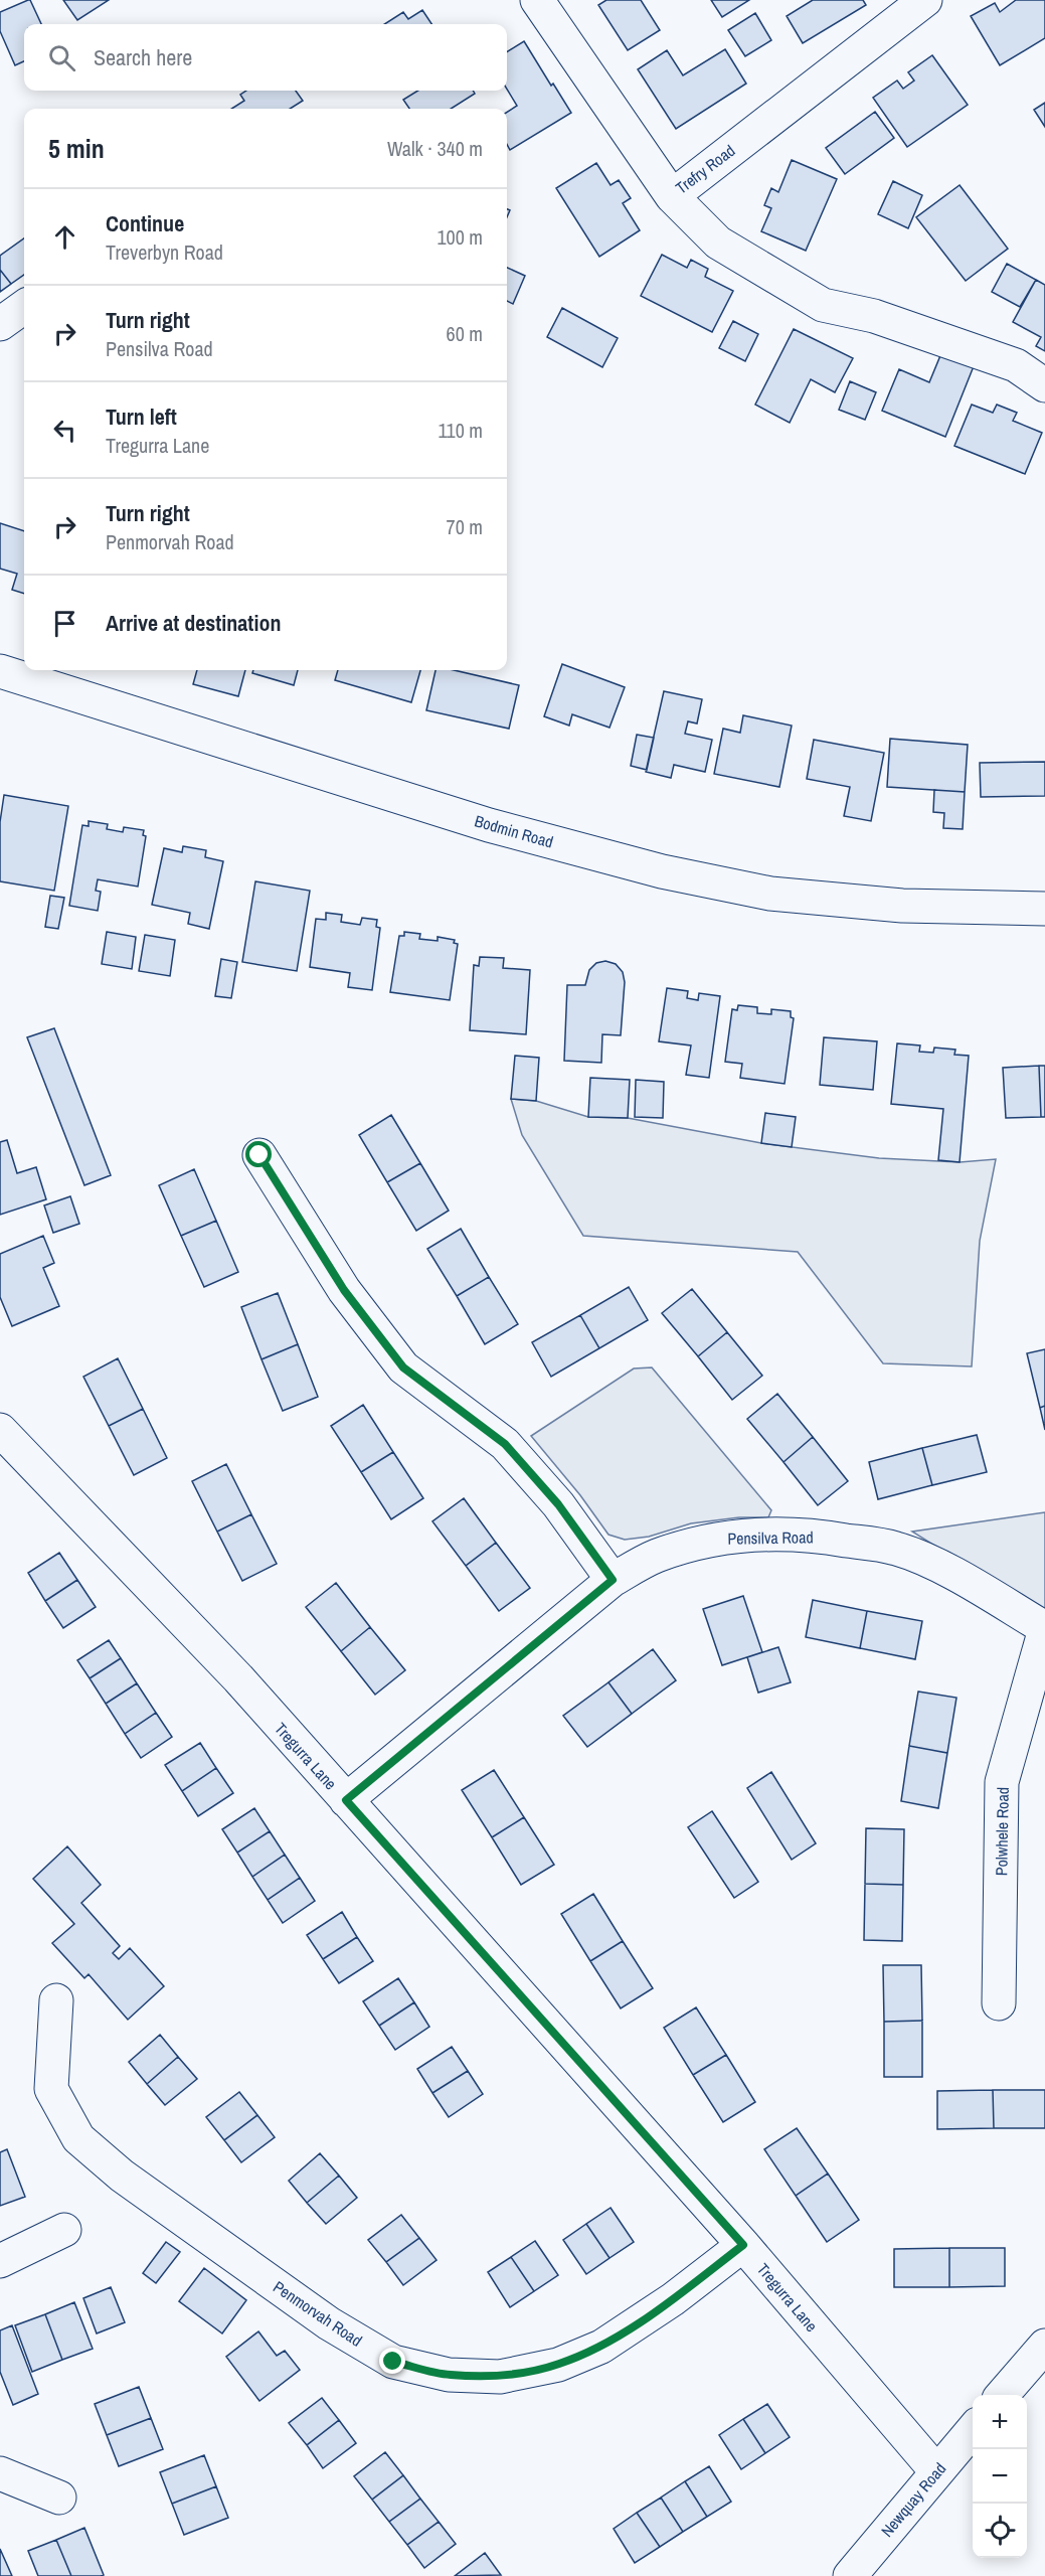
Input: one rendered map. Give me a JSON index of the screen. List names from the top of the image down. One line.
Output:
{"streets":{"main road":["Trefry Road","Bodmin Road","Pensilva Road","Tregurra Lane","Polwhele Road","Penmorvah Road","Newquay Road"]},"crossings":[["Pensilva Road","Tregurra Lane"],["Pensilva Road","Polwhele Road"],["Tregurra Lane","Penmorvah Road"],["Tregurra Lane","Newquay Road"]],"page":{"search":"Search here","heading":["5 min","Walk · 340 m"],"list":[["Continue","Treverbyn Road","100 m"],["Turn right","Pensilva Road","60 m"],["Turn left","Tregurra Lane","110 m"],["Turn right","Penmorvah Road","70 m"],"Arrive at destination"],"map_buttons":["+","−"]}}
